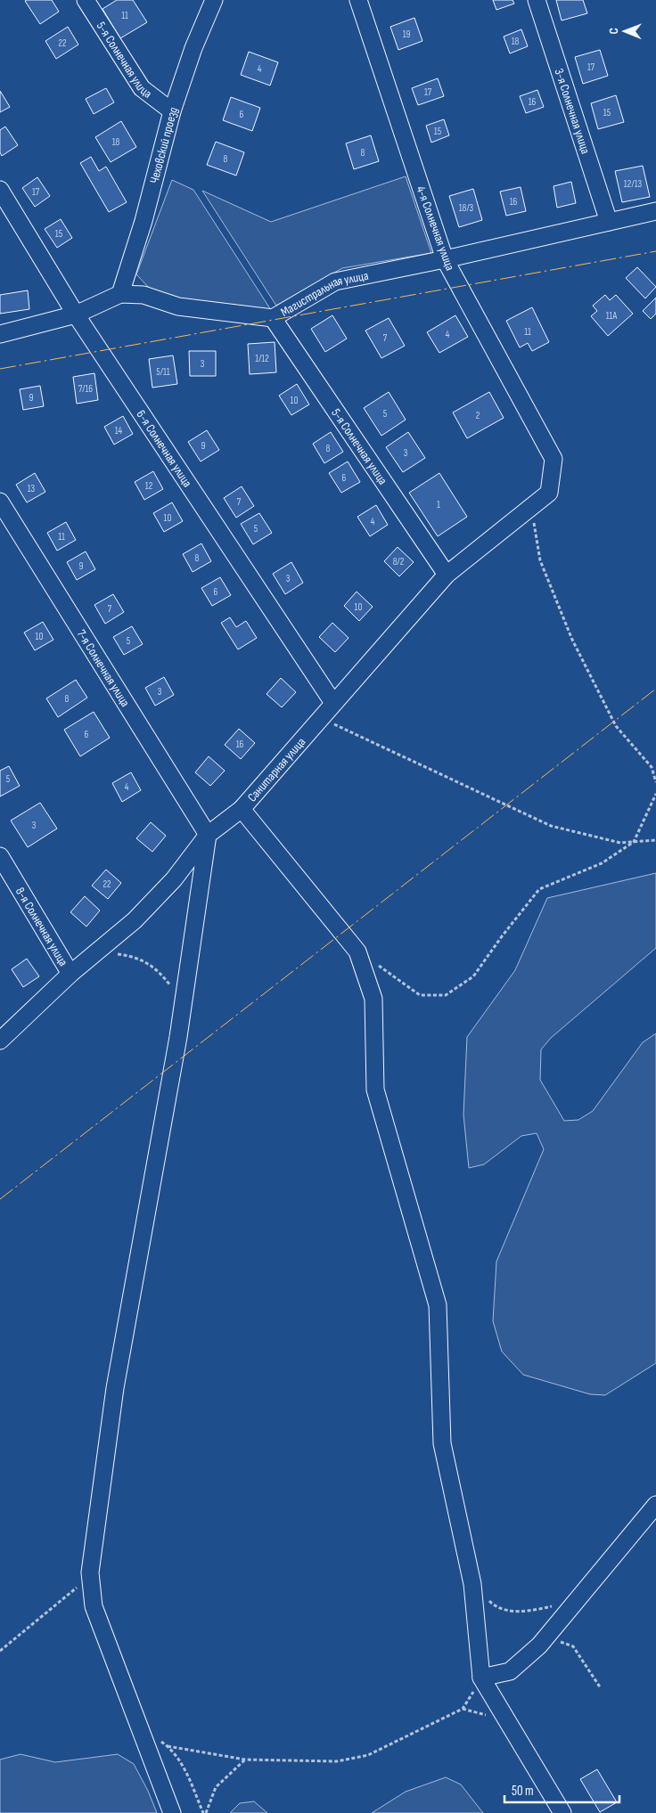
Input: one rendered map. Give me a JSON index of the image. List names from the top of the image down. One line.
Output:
{"streets":{"street":["5-я Солнечная улица","3-я Солнечная улица","Чеховский проезд","4-я Солнечная улица","Магистральная улица","6-я Солнечная улица","7-я Солнечная улица","Санитарная улица","8-я Солнечная улица"]},"crossings":[["5-я Солнечная улица","Чеховский проезд"],["5-я Солнечная улица","Магистральная улица"],["5-я Солнечная улица","Санитарная улица"],["3-я Солнечная улица","Магистральная улица"],["Чеховский проезд","Магистральная улица"],["4-я Солнечная улица","Магистральная улица"],["4-я Солнечная улица","Санитарная улица"],["Магистральная улица","6-я Солнечная улица"],["6-я Солнечная улица","Санитарная улица"],["7-я Солнечная улица","Санитарная улица"],["Санитарная улица","8-я Солнечная улица"]],"house_numbers":["11","19","18","22","17","4","17","16","15","6","15","18","8","8","12/13","17","16","18/3","15","11А","11","4","7","1/12","3","5/11","7/16","9","10","5","2","14","9","8","3","6","12","13","7","1","10","4","5","11","8","8/2","9","3","6","10","7","10","5","3","8","6","16","5","4","3","22"],"scale_bar":"50 m","north":"left"}
